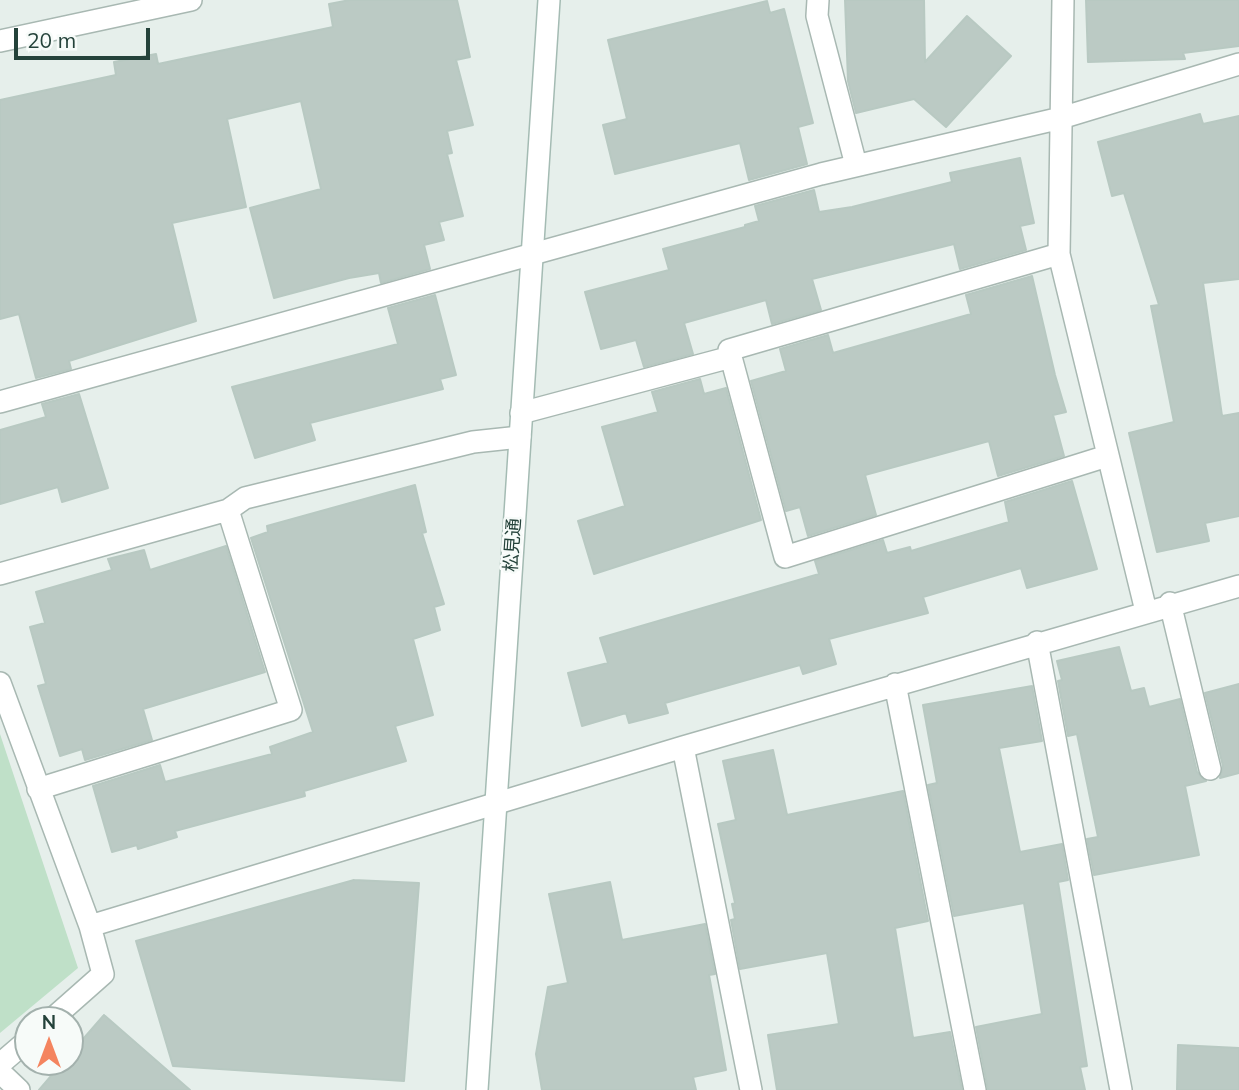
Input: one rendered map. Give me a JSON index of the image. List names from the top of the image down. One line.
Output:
{"streets":{"street":["松見通"]},"scale_bar":"20 m","north":"top"}
